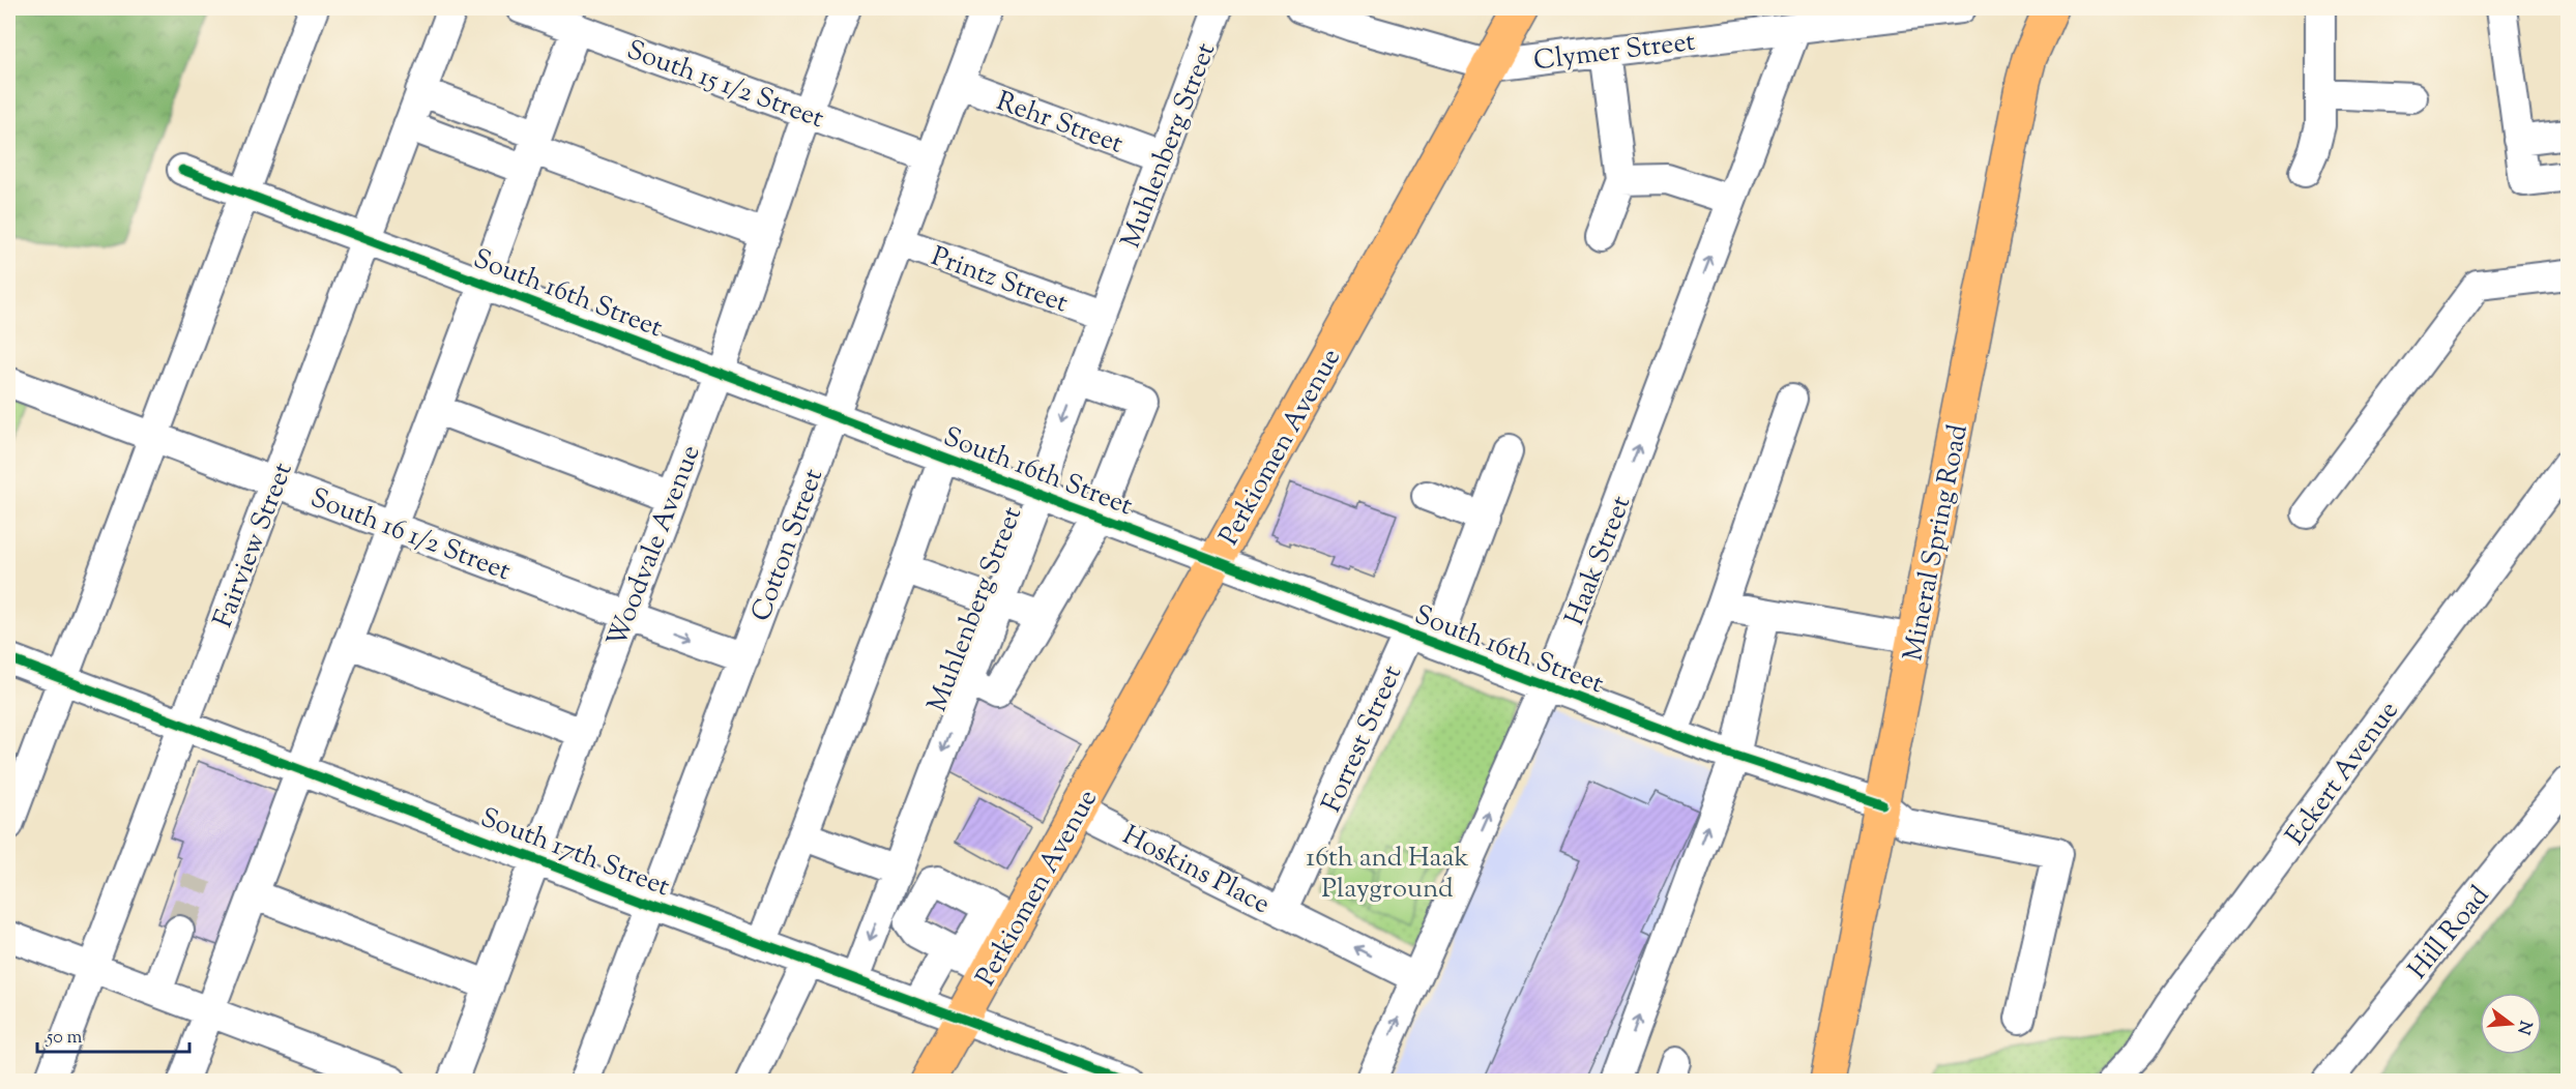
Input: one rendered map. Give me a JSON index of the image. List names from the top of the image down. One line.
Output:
{"streets":{"main road":["Perkiomen Avenue","Mineral Spring Road"],"street":["Clymer Street","South 15 1/2 Street","Rehr Street","Muhlenberg Street","Printz Street","South 16th Street","South 16 1/2 Street","Fairview Street","Cotton Street","Woodvale Avenue","Haak Street","Forrest Street","Eckert Avenue","South 17th Street","Hoskins Place","Hill Road"]},"crossings":[["Clymer Street","Perkiomen Avenue"],["Clymer Street","Haak Street"],["South 15 1/2 Street","Cotton Street"],["South 15 1/2 Street","Woodvale Avenue"],["Rehr Street","Muhlenberg Street"],["Rehr Street","Cotton Street"],["Muhlenberg Street","Printz Street"],["Muhlenberg Street","South 16th Street"],["Muhlenberg Street","South 17th Street"],["Printz Street","Cotton Street"],["South 16th Street","Perkiomen Avenue"],["South 16th Street","Mineral Spring Road"],["South 16th Street","Fairview Street"],["South 16th Street","Cotton Street"],["South 16th Street","Woodvale Avenue"],["South 16th Street","Haak Street"],["South 16th Street","Forrest Street"],["Perkiomen Avenue","South 17th Street"],["Perkiomen Avenue","Hoskins Place"],["South 16 1/2 Street","Fairview Street"],["South 16 1/2 Street","Cotton Street"],["South 16 1/2 Street","Woodvale Avenue"],["Fairview Street","South 17th Street"],["Cotton Street","South 17th Street"],["Woodvale Avenue","South 17th Street"],["Haak Street","Hoskins Place"],["Forrest Street","Hoskins Place"]],"one_way":["Hoskins Place"],"parks":["16th and Haak Playground"],"scale_bar":"50 m","north":"right"}
